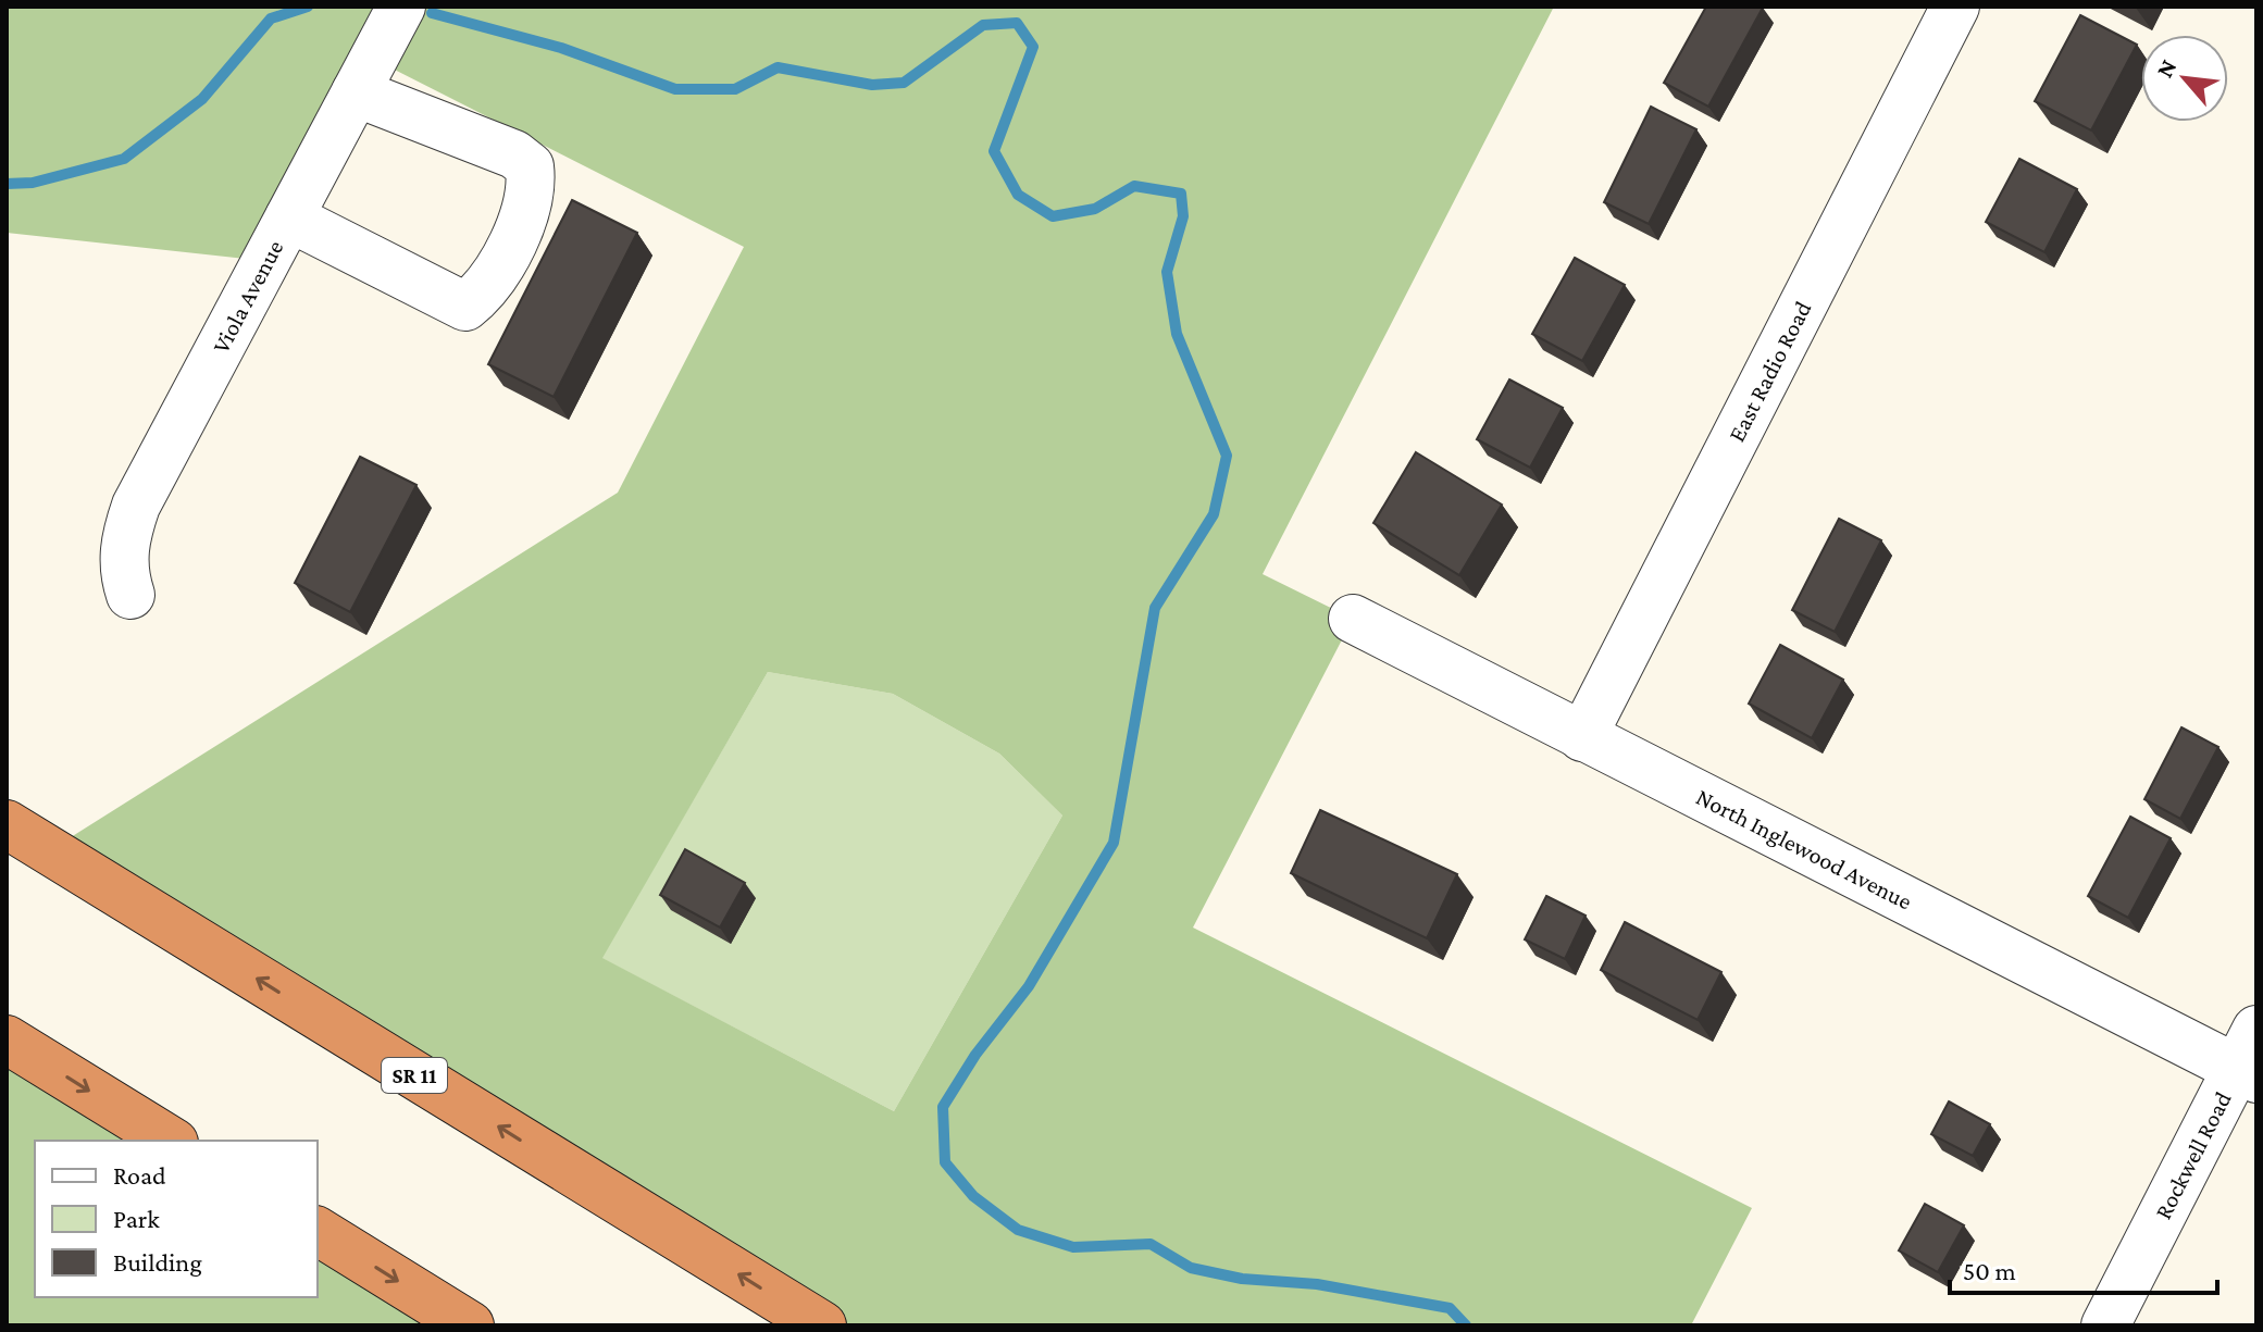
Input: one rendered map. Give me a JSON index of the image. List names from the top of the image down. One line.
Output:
{"streets":{"highway":["SR 11"],"street":["Viola Avenue","East Radio Road","North Inglewood Avenue","Rockwell Road"]},"crossings":[["East Radio Road","North Inglewood Avenue"],["North Inglewood Avenue","Rockwell Road"]],"legend":["Road","Park","Building"],"scale_bar":"50 m","north":"top left"}
